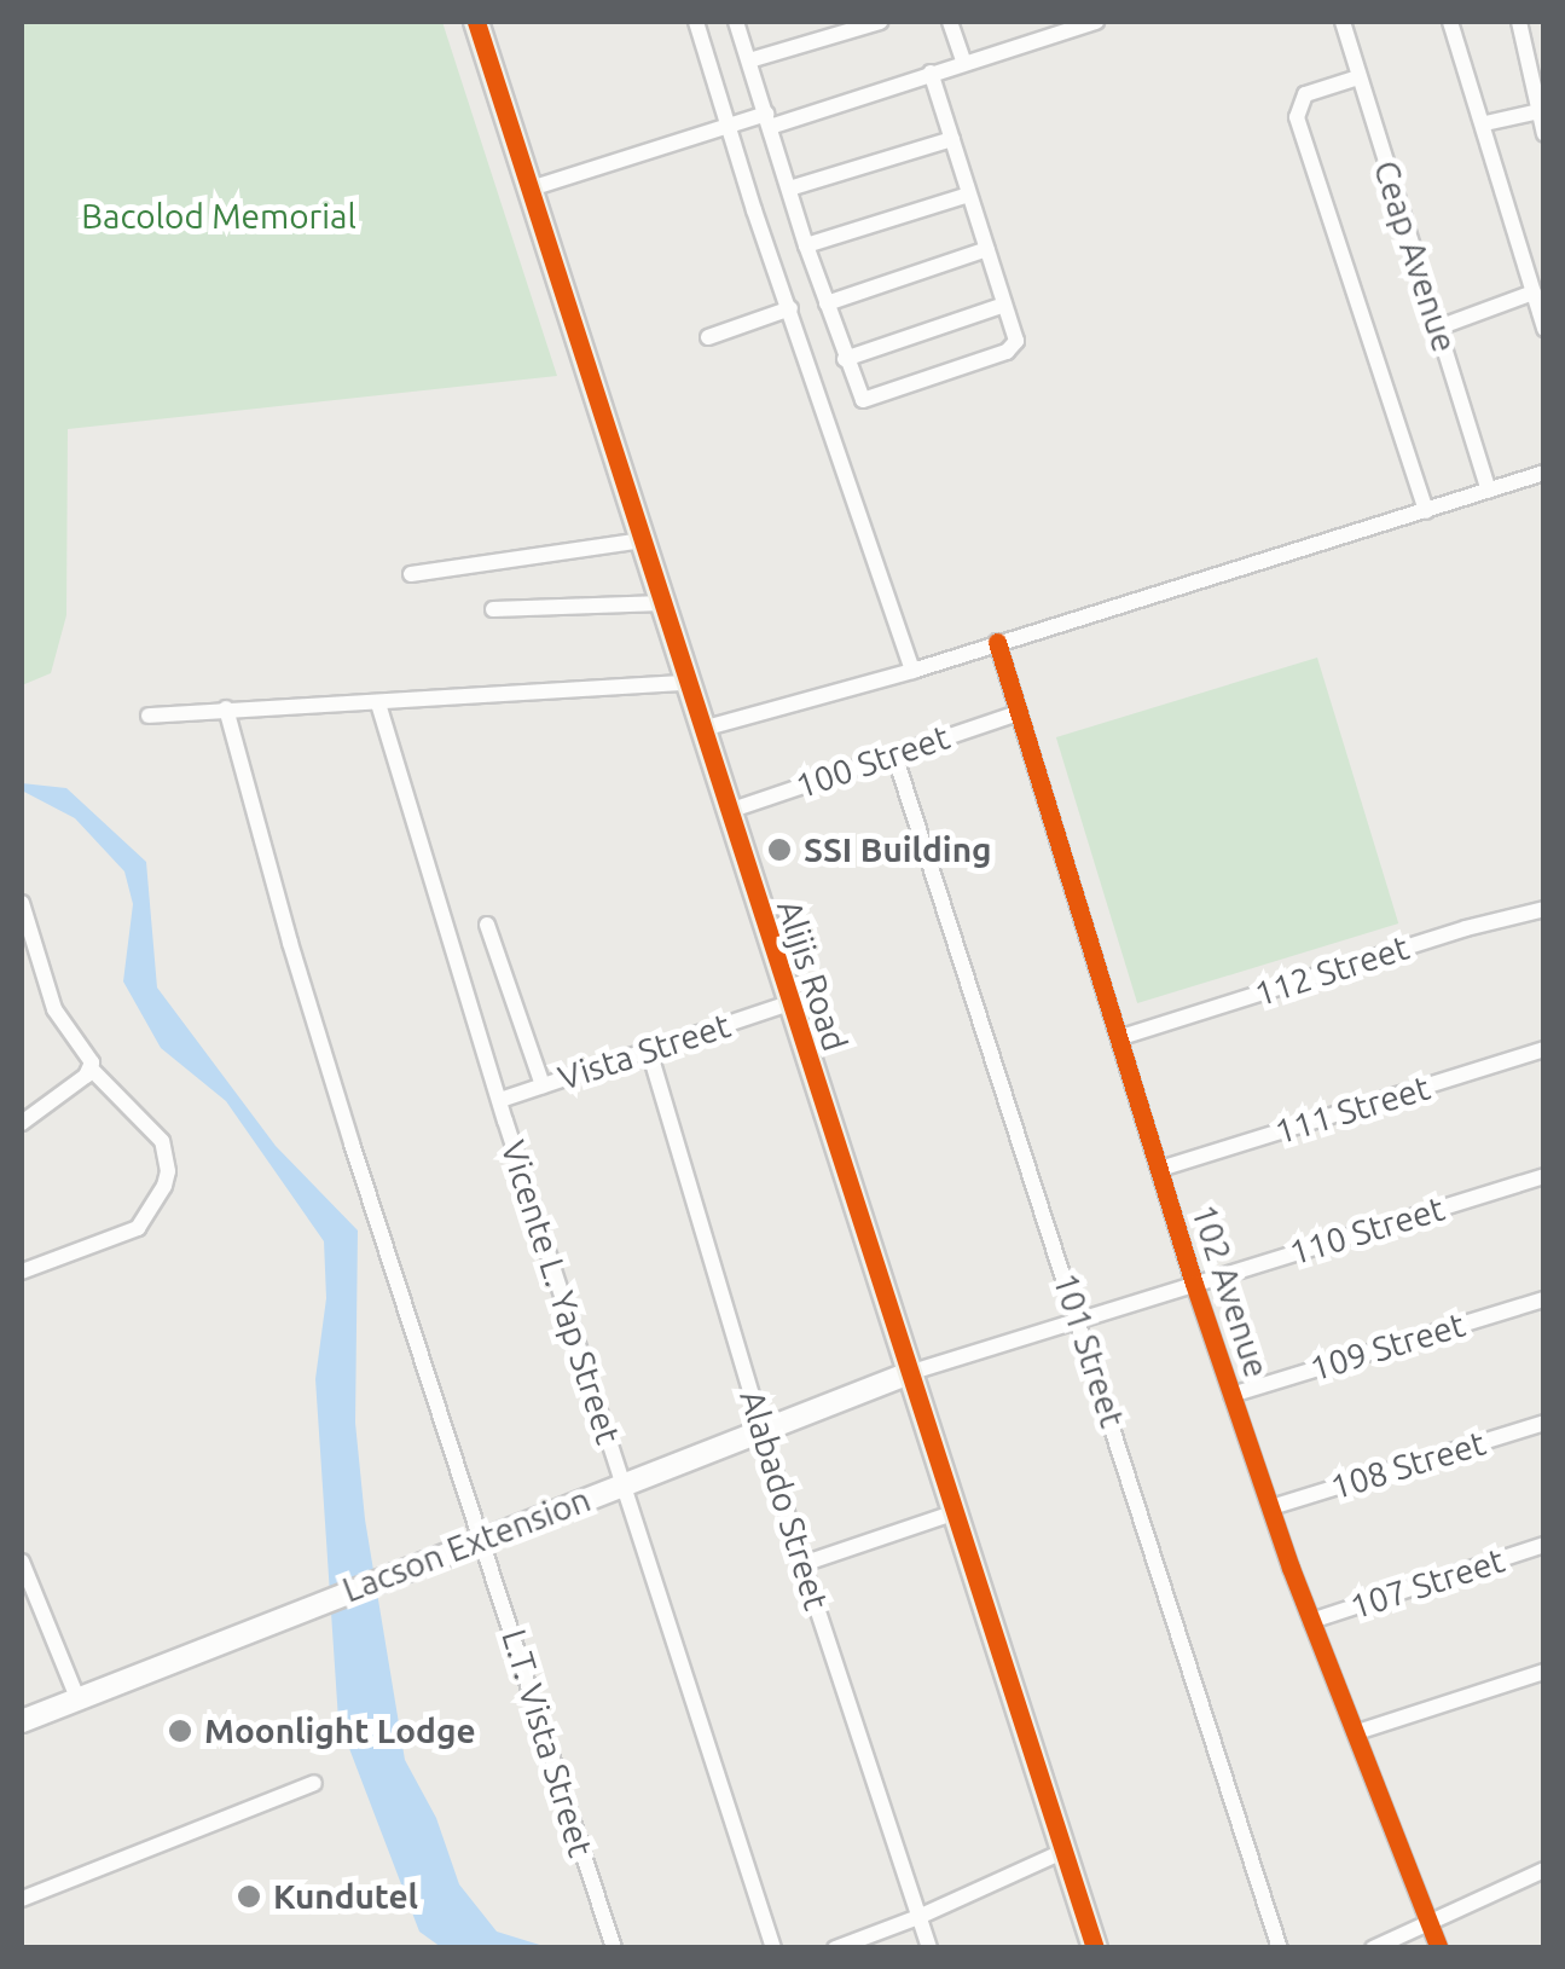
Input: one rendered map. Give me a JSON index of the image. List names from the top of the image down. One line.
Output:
{"streets":{"main road":["Alijis Road","Lacson Extension"],"street":["Ceap Avenue","100 Street","112 Street","Vista Street","111 Street","110 Street","102 Avenue","Vicente L. Yap Street","109 Street","101 Street","108 Street","Alabado Street","107 Street","L.T. Vista Street"]},"crossings":[["100 Street","Alijis Road"],["100 Street","102 Avenue"],["100 Street","101 Street"],["112 Street","102 Avenue"],["Alijis Road","Vista Street"],["Alijis Road","110 Street"],["Alijis Road","Lacson Extension"],["Vista Street","Vicente L. Yap Street"],["Vista Street","Alabado Street"],["111 Street","102 Avenue"],["110 Street","102 Avenue"],["110 Street","101 Street"],["110 Street","Lacson Extension"],["102 Avenue","109 Street"],["102 Avenue","108 Street"],["102 Avenue","107 Street"],["Vicente L. Yap Street","Lacson Extension"],["Alabado Street","Lacson Extension"],["Lacson Extension","L.T. Vista Street"]],"parks":["Bacolod Memorial"],"places":["SSI Building","Moonlight Lodge","Kundutel"]}
